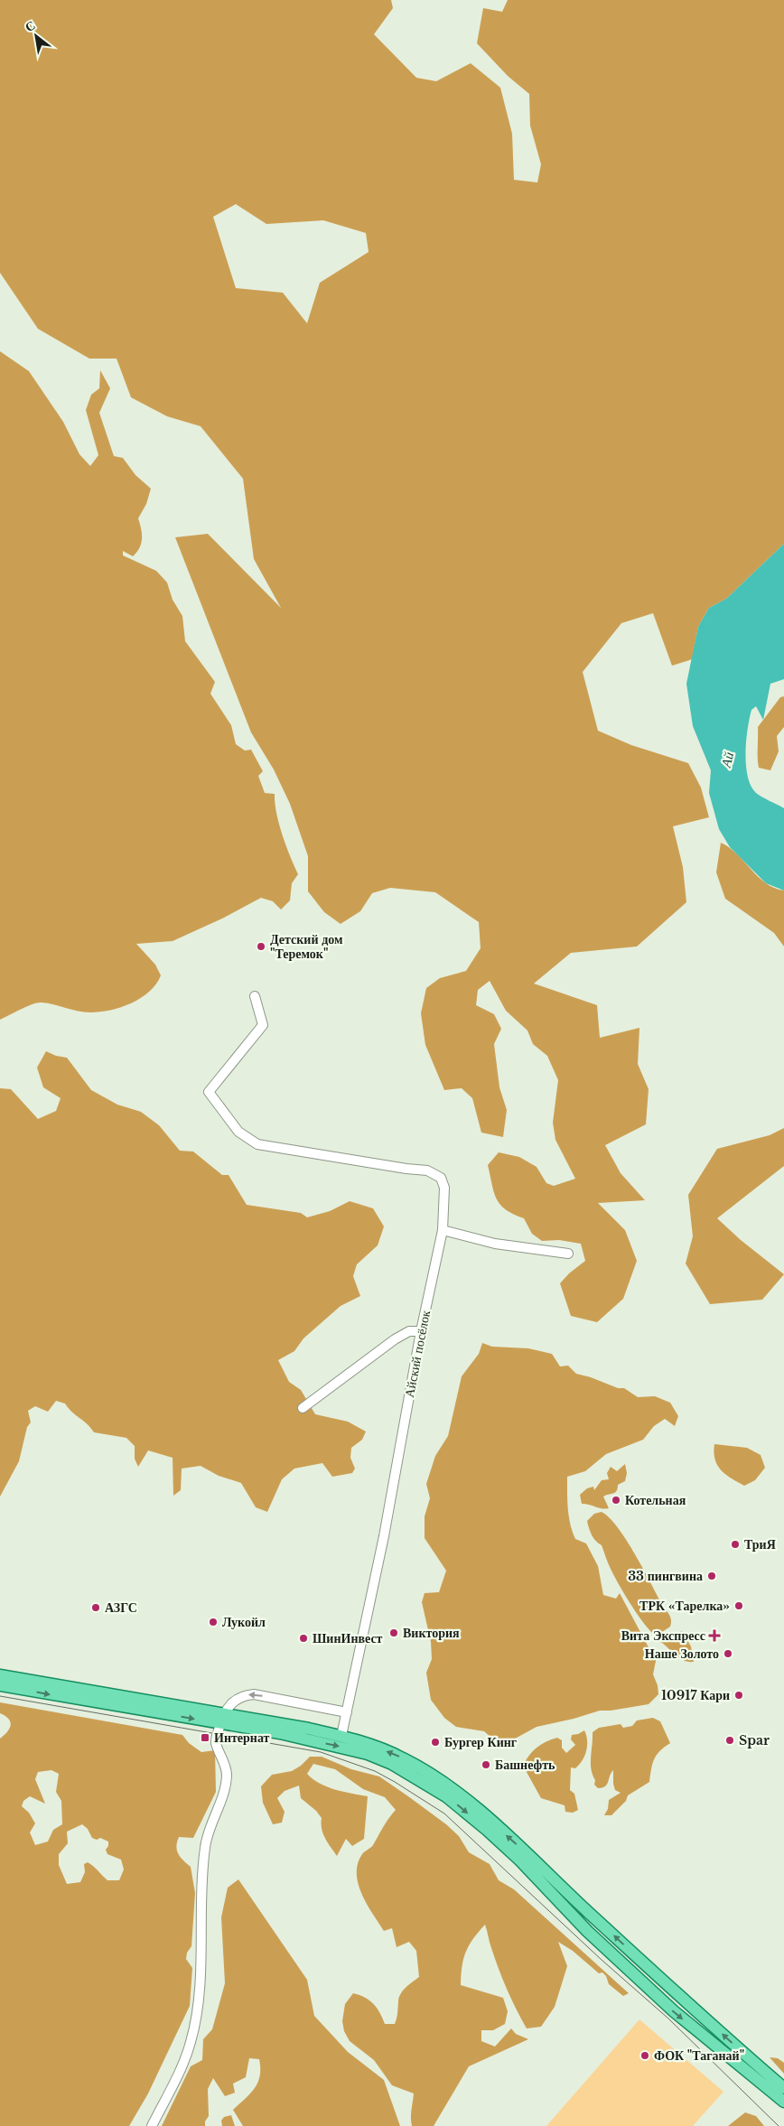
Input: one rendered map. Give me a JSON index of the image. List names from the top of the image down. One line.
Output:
{"streets":{"street":["Айский посёлок"]},"water":["Ай"],"places":{"other":["Детский дом \"Теремок\"","Котельная","ТриЯ","33 пингвина","ТРК «Тарелка»","АЗГС","Лукойл","Виктория","ШинИнвест","Наше Золото","10917 Кари","Spar","Бургер Кинг","Башнефть","ФОК \"Таганай\""],"health":["Вита Экспресс"],"transit":["Интернат"]},"north":"top left"}
